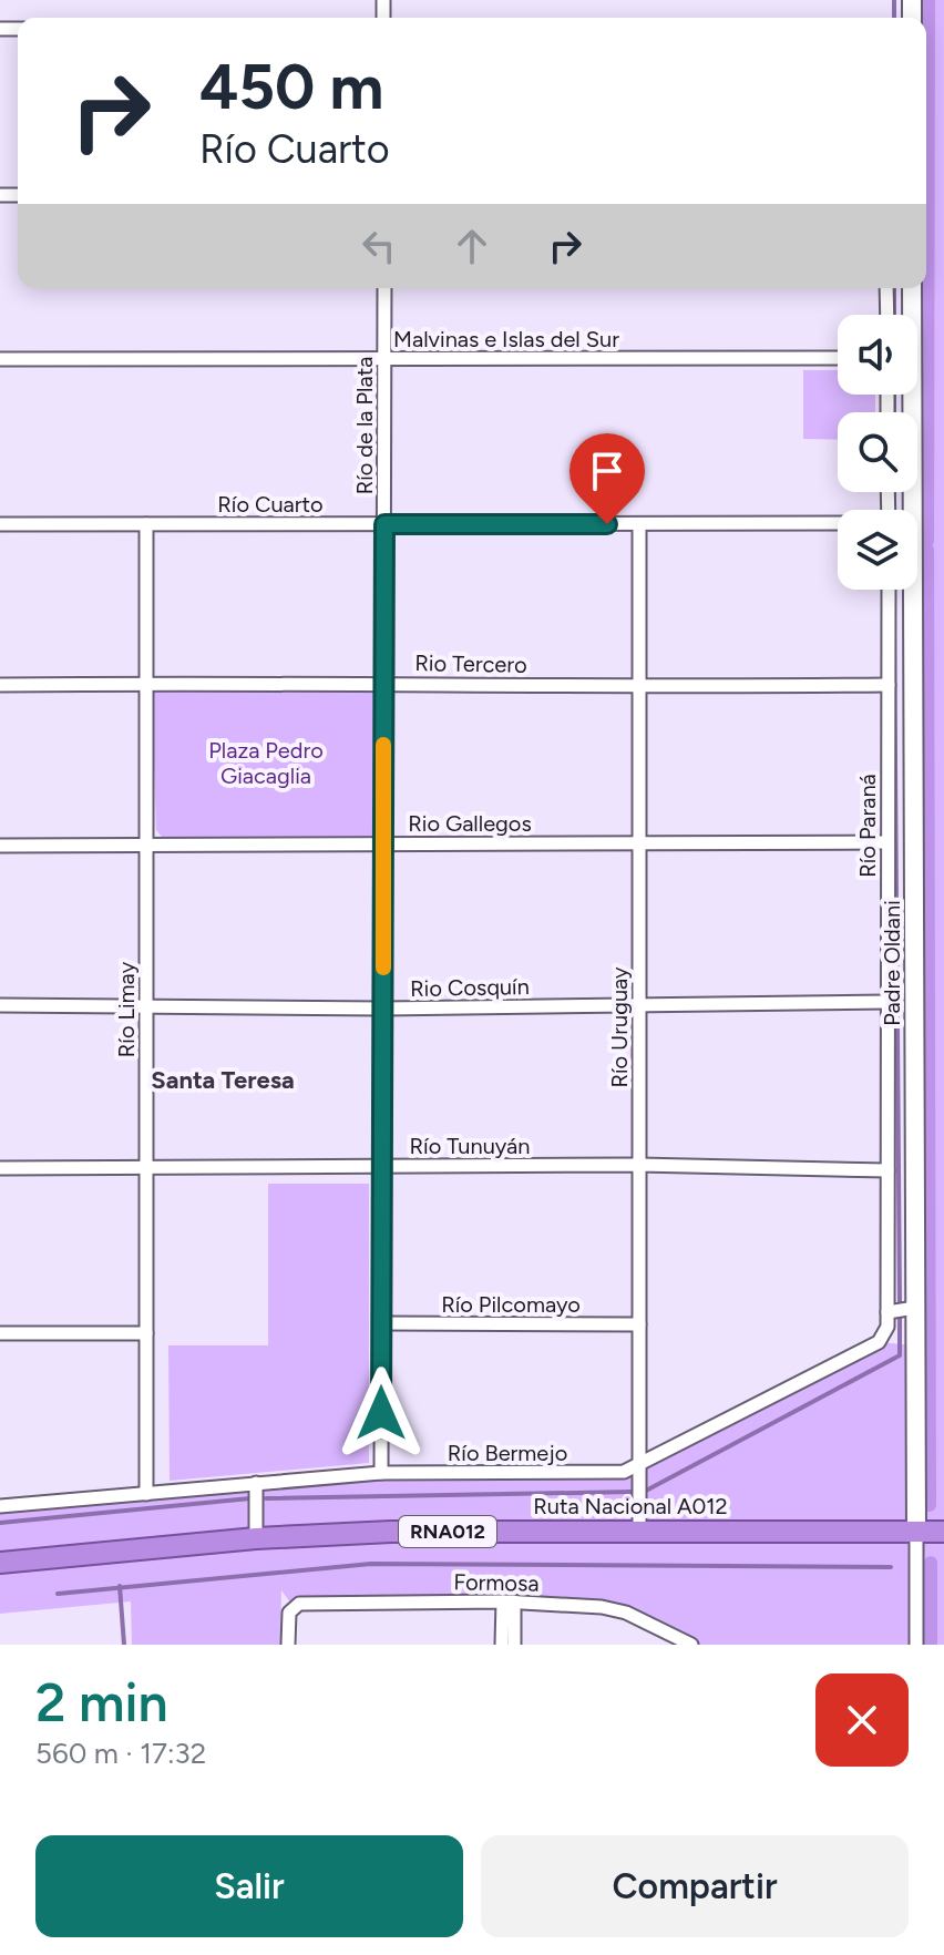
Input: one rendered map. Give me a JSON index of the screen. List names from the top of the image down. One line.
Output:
{"streets":{"highway":["Ruta Nacional A012","RNA012"],"main road":["Padre Oldani"],"street":["Malvinas e Islas del Sur","Río de la Plata","Río Cuarto","Rio Tercero","Rio Gallegos","Río Paraná","Rio Cosquín","Río Limay","Río Uruguay","Río Tunuyán","Río Pilcomayo","Río Bermejo","Formosa"]},"crossings":[["Malvinas e Islas del Sur","Río de la Plata"],["Río de la Plata","Río Cuarto"],["Río de la Plata","Rio Tercero"],["Río de la Plata","Rio Gallegos"],["Río de la Plata","Rio Cosquín"],["Río de la Plata","Río Tunuyán"],["Río de la Plata","Río Pilcomayo"],["Río de la Plata","Río Bermejo"],["Río Cuarto","Río Limay"],["Río Cuarto","Río Uruguay"],["Rio Tercero","Río Paraná"],["Rio Tercero","Río Limay"],["Rio Tercero","Río Uruguay"],["Rio Gallegos","Río Paraná"],["Rio Gallegos","Río Limay"],["Rio Gallegos","Río Uruguay"],["Río Paraná","Rio Cosquín"],["Río Paraná","Río Tunuyán"],["Río Paraná","Río Bermejo"],["Padre Oldani","Ruta Nacional A012"],["Rio Cosquín","Río Limay"],["Rio Cosquín","Río Uruguay"],["Río Limay","Río Tunuyán"],["Río Limay","Río Bermejo"],["Río Uruguay","Río Tunuyán"],["Río Uruguay","Río Pilcomayo"],["Río Uruguay","Río Bermejo"],["Río Uruguay","Ruta Nacional A012"]],"districts":["Santa Teresa"],"parks":["Plaza Pedro Giacaglia"],"page":{"turn":["450 m","Río Cuarto"],"heading":["2 min","560 m · 17:32"],"buttons":["Salir","Compartir"]}}
